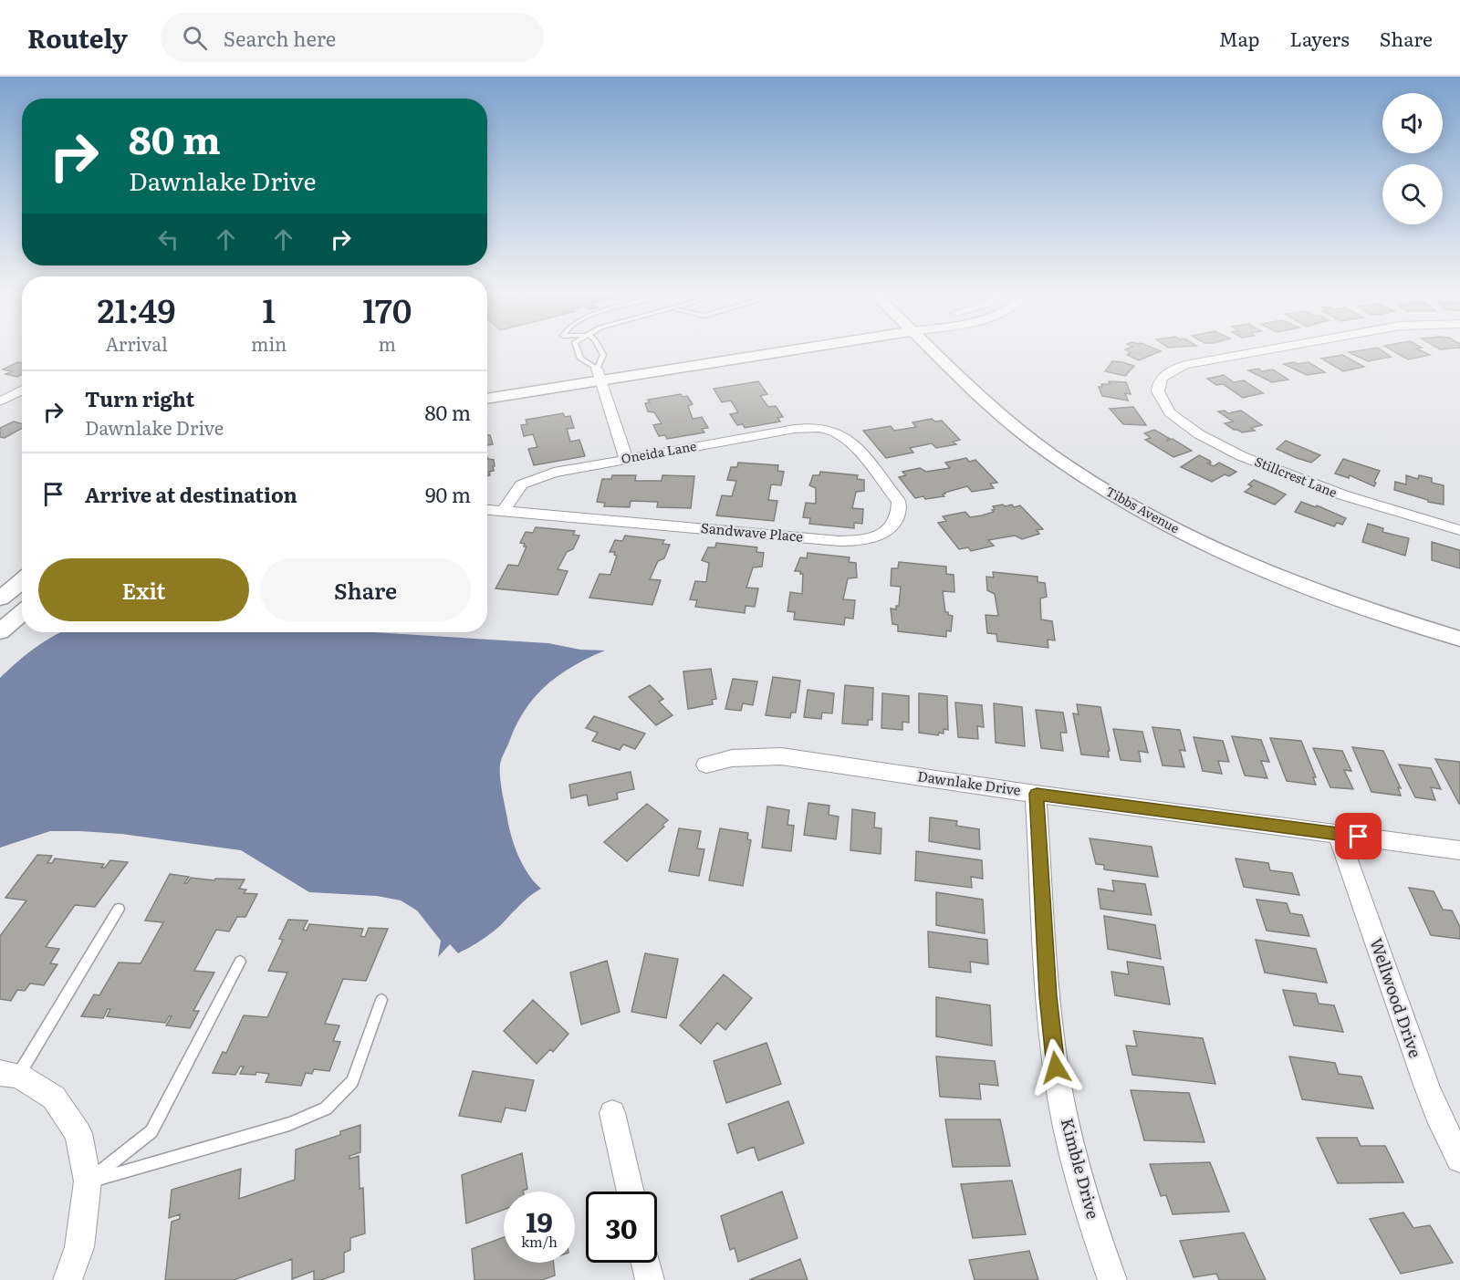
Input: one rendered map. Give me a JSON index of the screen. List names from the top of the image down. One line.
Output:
{"streets":{"street":["Oneida Lane","Stillcrest Lane","Tibbs Avenue","Sandwave Place","Dawnlake Drive","Wellwood Drive","Kimble Drive"]},"crossings":[["Oneida Lane","Sandwave Place"],["Dawnlake Drive","Wellwood Drive"],["Dawnlake Drive","Kimble Drive"]],"page":{"header":"Routely","search":"Search here","nav":["Map","Layers","Share"],"turn":["80 m","Dawnlake Drive"],"eta":["21:49","Arrival","1","min","170","m"],"list":[{"name":"Turn right","note":"Dawnlake Drive","value":"80 m"},{"name":"Arrive at destination","value":"90 m"}],"buttons":["Exit","Share"],"speed":"19 km/h","limit":"30"}}
